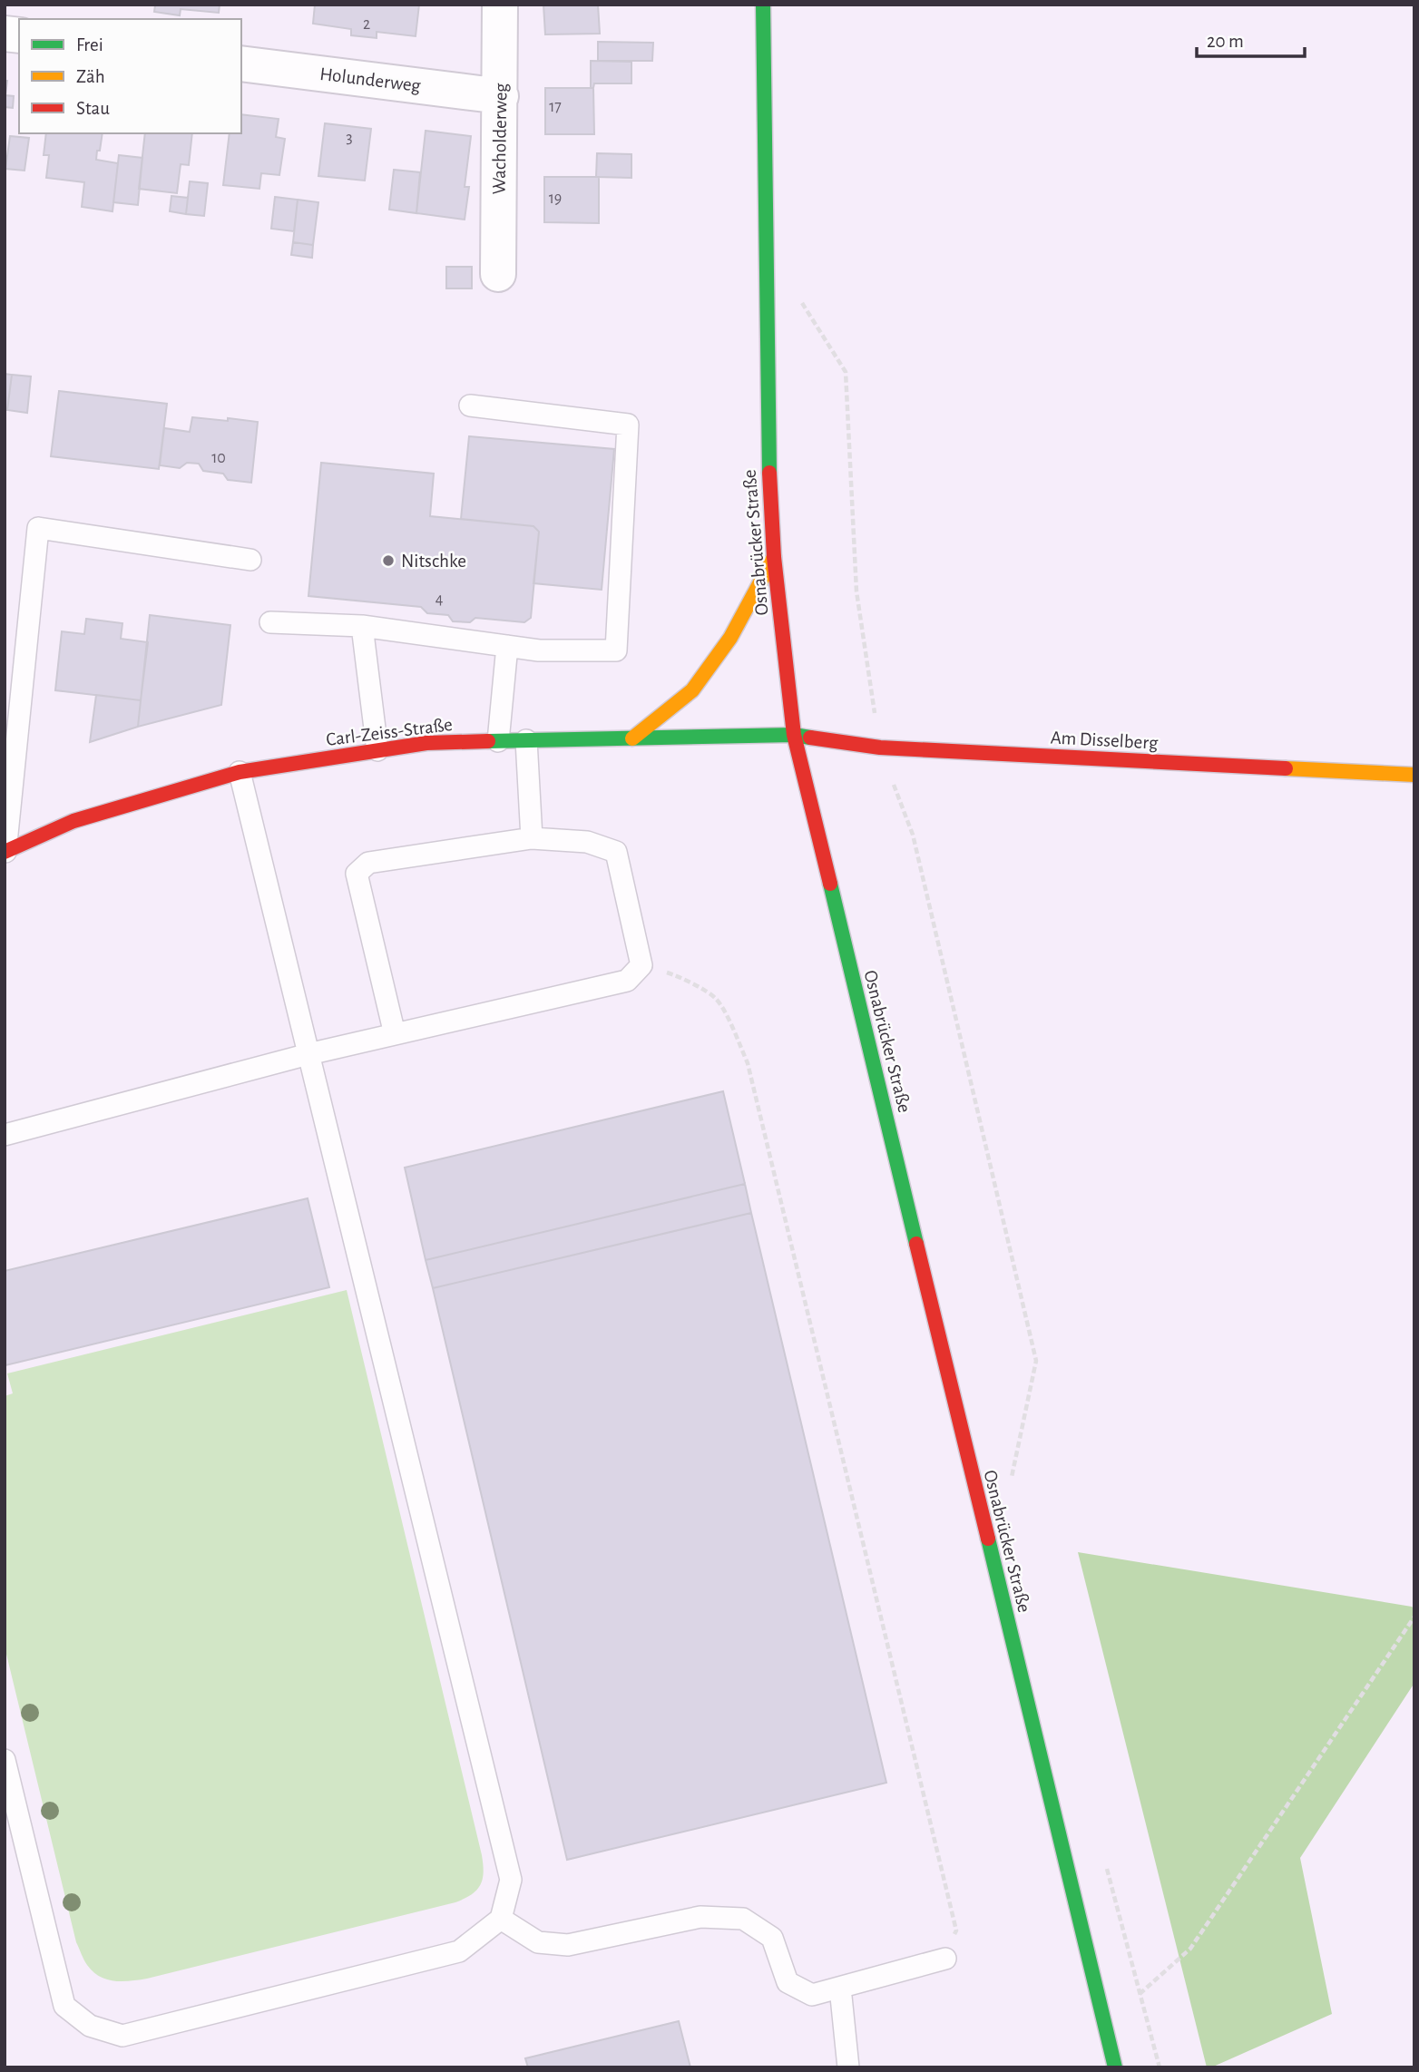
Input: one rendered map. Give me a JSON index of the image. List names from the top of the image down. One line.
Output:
{"streets":{"main road":["Osnabrücker Straße","Carl-Zeiss-Straße","Am Disselberg"],"street":["Holunderweg","Wacholderweg"]},"crossings":[["Holunderweg","Wacholderweg"],["Osnabrücker Straße","Carl-Zeiss-Straße"],["Osnabrücker Straße","Am Disselberg"],["Carl-Zeiss-Straße","Am Disselberg"]],"places":["Nitschke"],"house_numbers":["2","17","3","19","10","4"],"legend":["Frei","Zäh","Stau"],"scale_bar":"20 m"}
